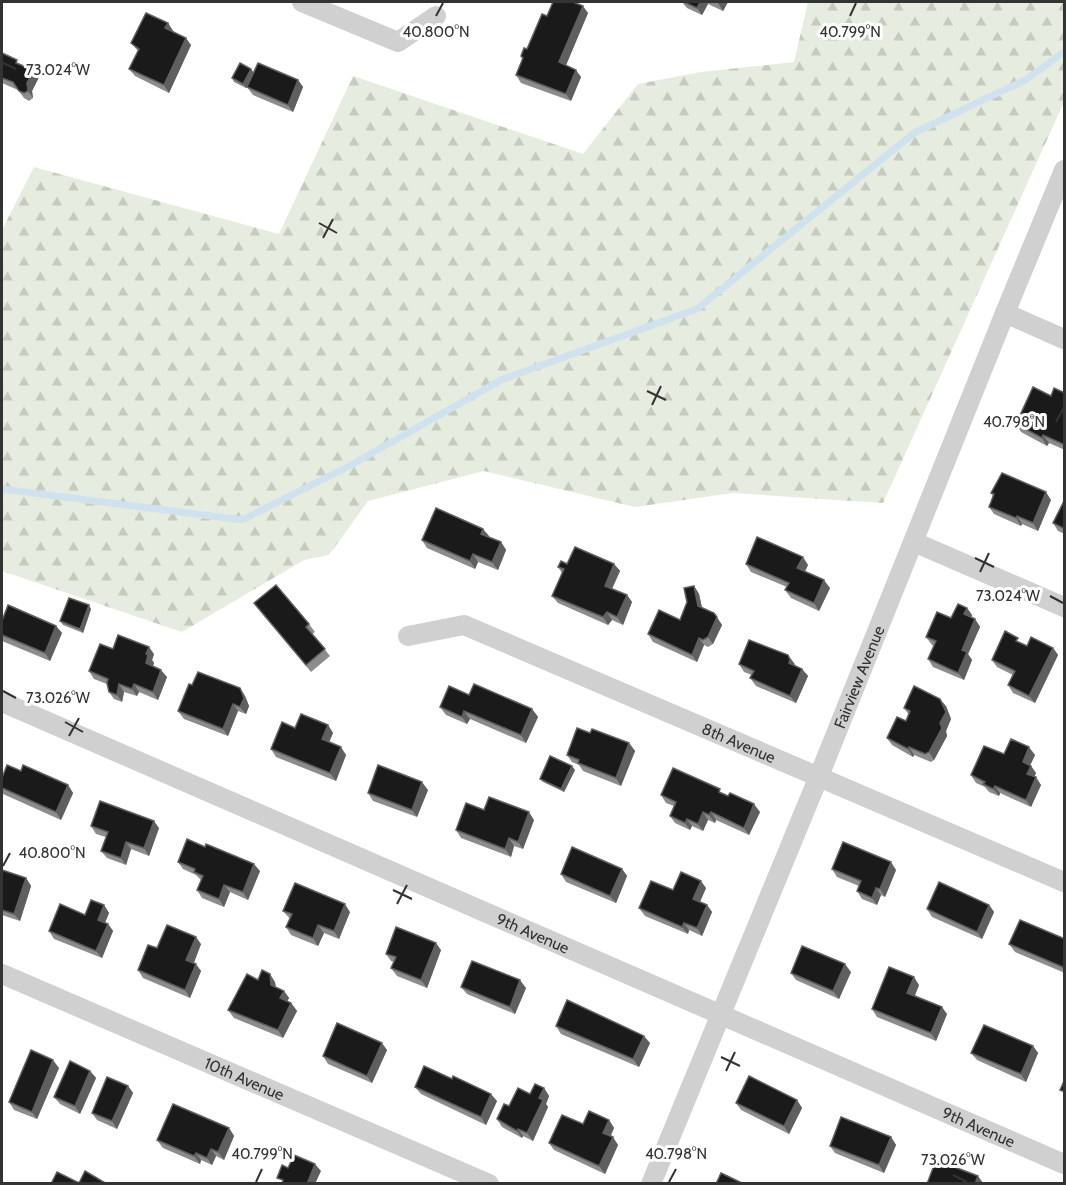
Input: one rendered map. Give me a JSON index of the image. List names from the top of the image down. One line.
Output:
{"streets":{"street":["Fairview Avenue","8th Avenue","9th Avenue","10th Avenue"]},"crossings":[["Fairview Avenue","8th Avenue"],["Fairview Avenue","9th Avenue"]],"coordinates":["40.800°N","40.799°N","73.024°W","40.798°N","73.026°W"]}
